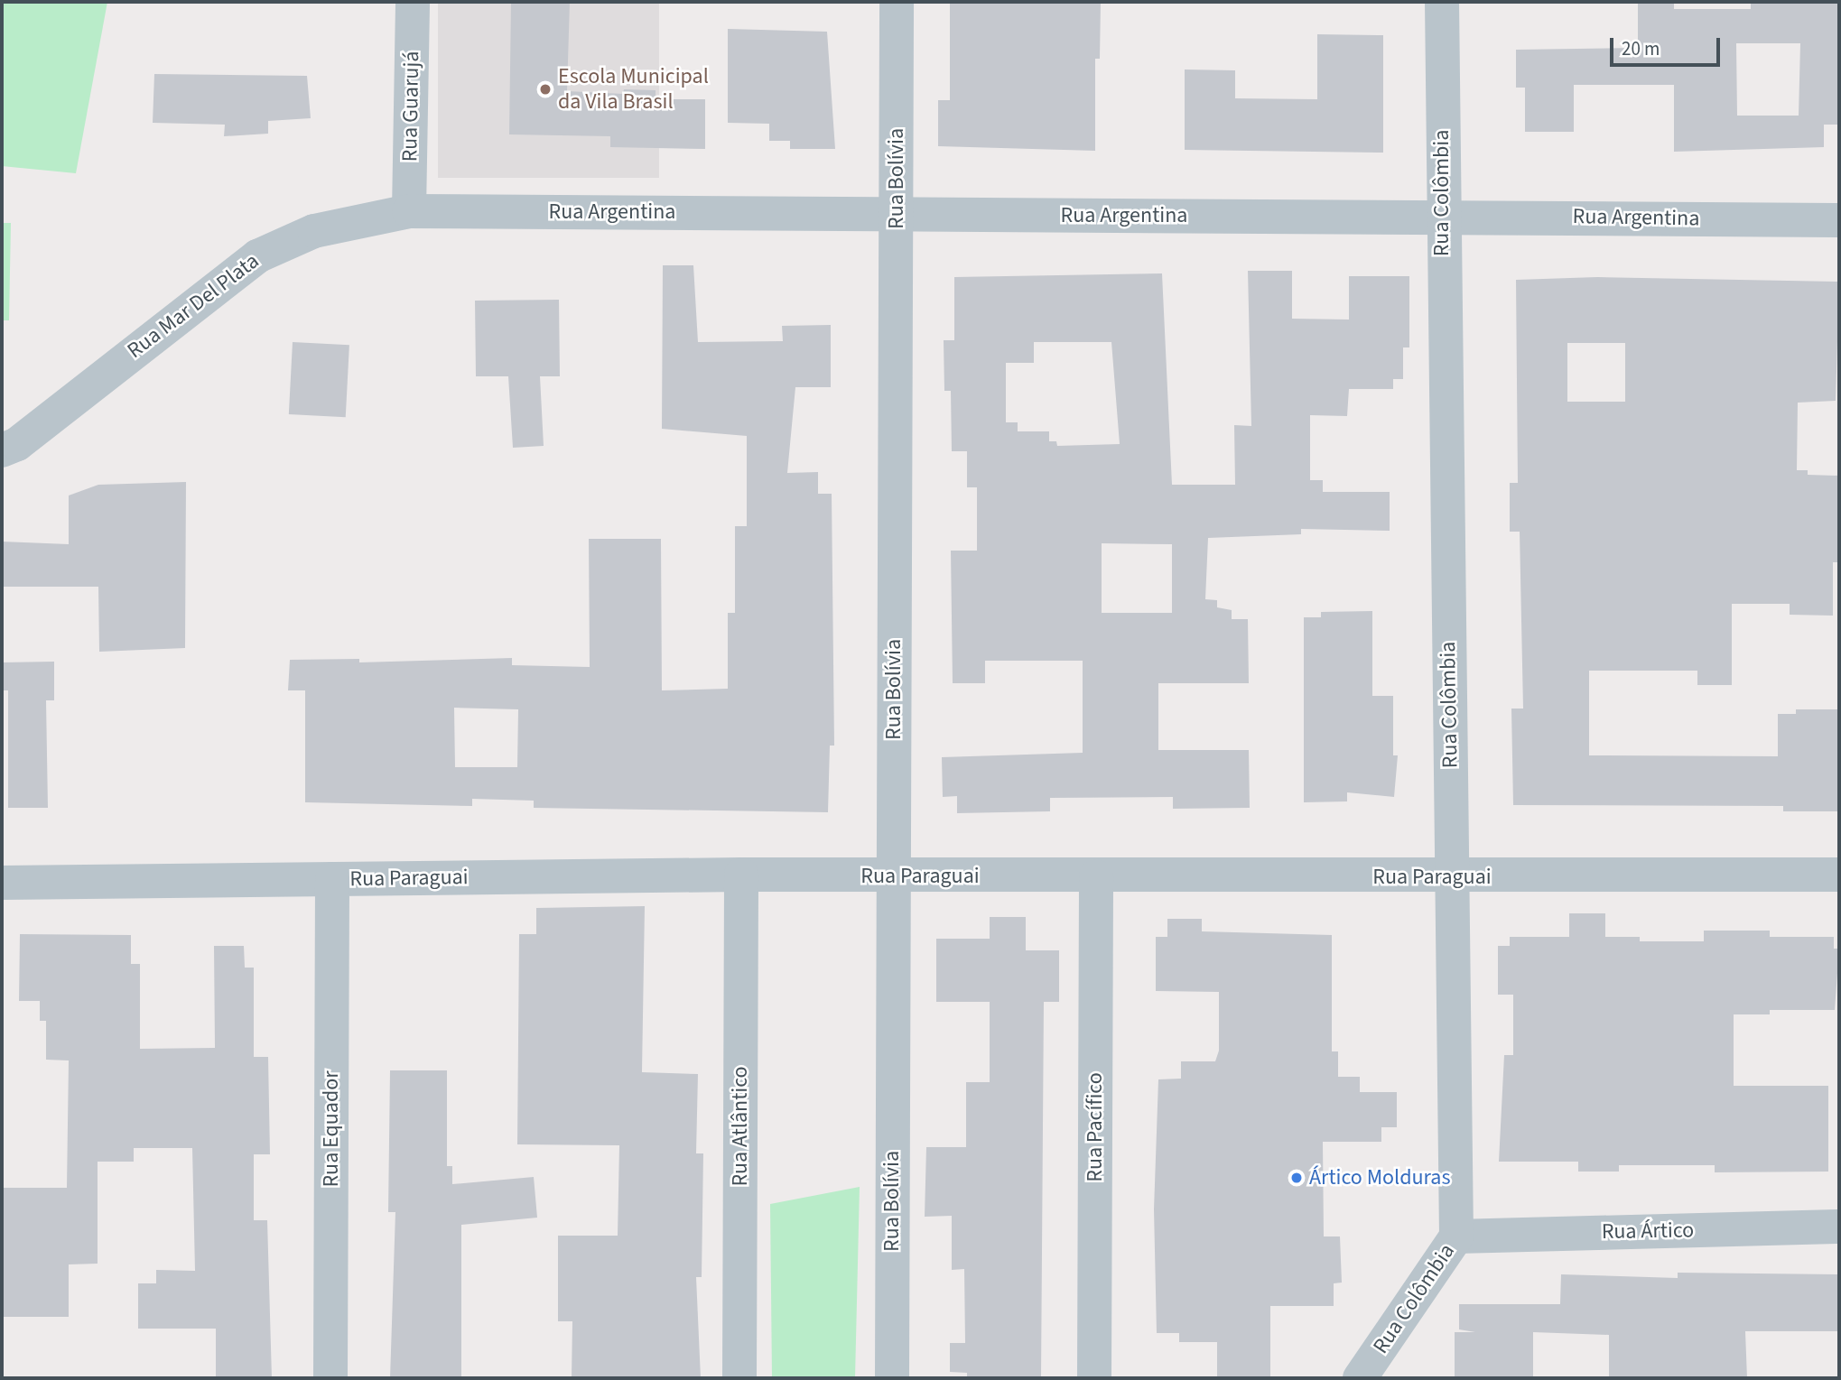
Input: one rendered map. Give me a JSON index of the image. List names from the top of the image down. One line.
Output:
{"streets":{"street":["Rua Guarujá","Rua Bolívia","Rua Colômbia","Rua Argentina","Rua Mar Del Plata","Rua Paraguai","Rua Atlântico","Rua Pacífico","Rua Equador","Rua Ártico"]},"crossings":[["Rua Guarujá","Rua Argentina"],["Rua Guarujá","Rua Mar Del Plata"],["Rua Bolívia","Rua Argentina"],["Rua Bolívia","Rua Paraguai"],["Rua Colômbia","Rua Argentina"],["Rua Colômbia","Rua Paraguai"],["Rua Colômbia","Rua Ártico"],["Rua Argentina","Rua Mar Del Plata"],["Rua Paraguai","Rua Atlântico"],["Rua Paraguai","Rua Pacífico"],["Rua Paraguai","Rua Equador"]],"places":["Escola Municipal da Vila Brasil","Ártico Molduras"],"scale_bar":"20 m"}
